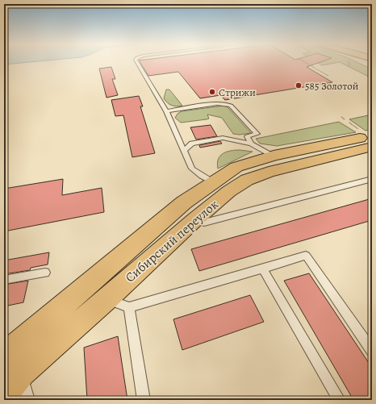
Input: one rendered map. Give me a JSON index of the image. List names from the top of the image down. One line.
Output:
{"streets":{"main road":["Сибирский переулок"]},"places":["585 Золотой","Стрижи"]}
